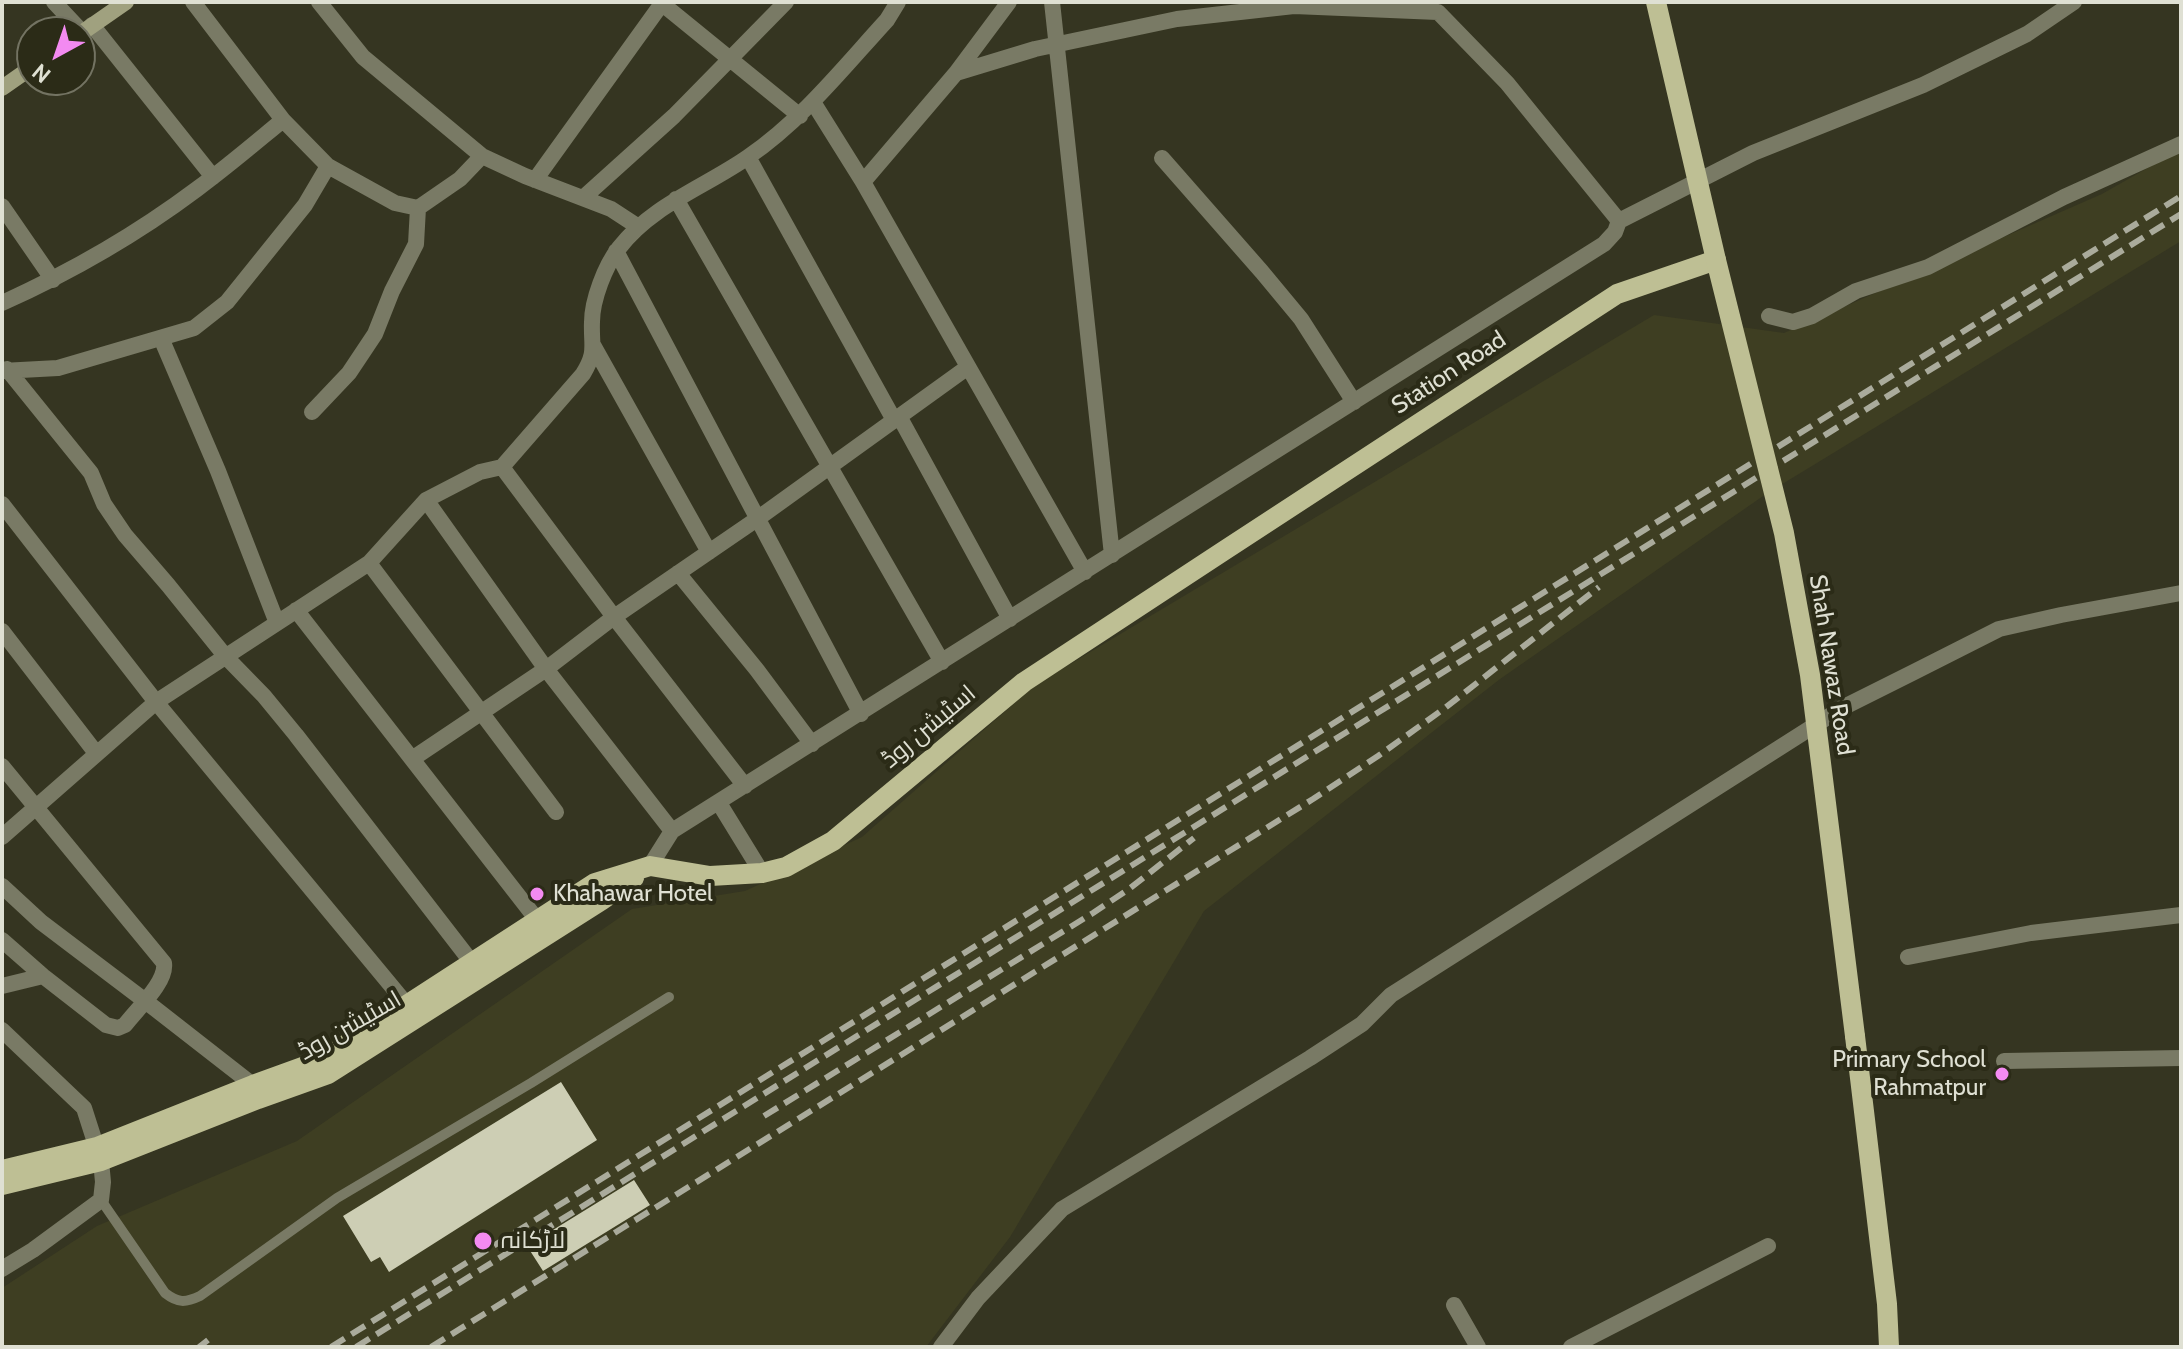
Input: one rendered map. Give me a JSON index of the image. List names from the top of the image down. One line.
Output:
{"streets":{"main road":["Station Road","Shah Nawaz Road","اسٹیشن روڈ"]},"crossings":[["Station Road","Shah Nawaz Road"],["Station Road","اسٹیشن روڈ"]],"places":["Khahawar Hotel","Primary School Rahmatpur","لاڑکانہ"],"north":"bottom left"}
